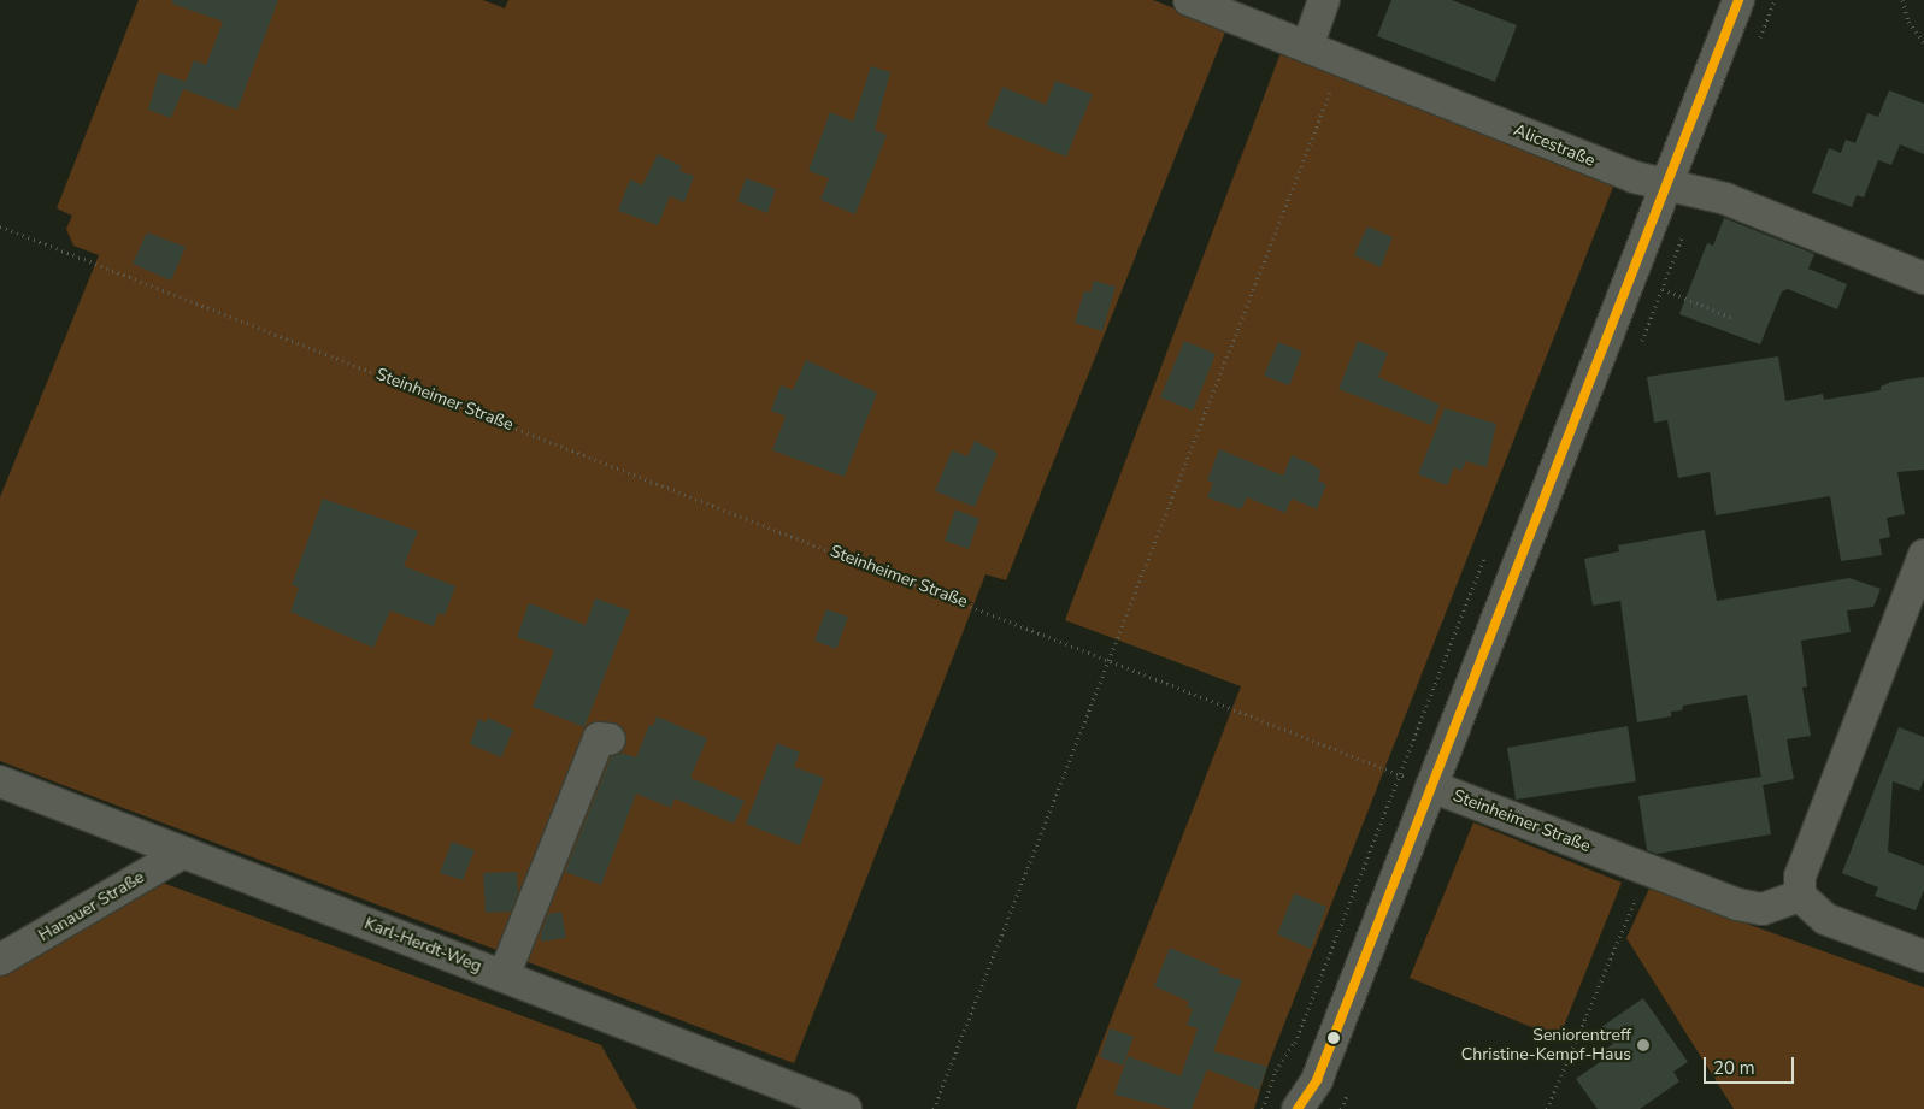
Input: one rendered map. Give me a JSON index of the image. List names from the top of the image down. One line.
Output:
{"streets":{"street":["Alicestraße","Steinheimer Straße","Hanauer Straße","Karl-Herdt-Weg"]},"crossings":[["Hanauer Straße","Karl-Herdt-Weg"]],"places":["Seniorentreff Christine-Kempf-Haus"],"scale_bar":"20 m"}
